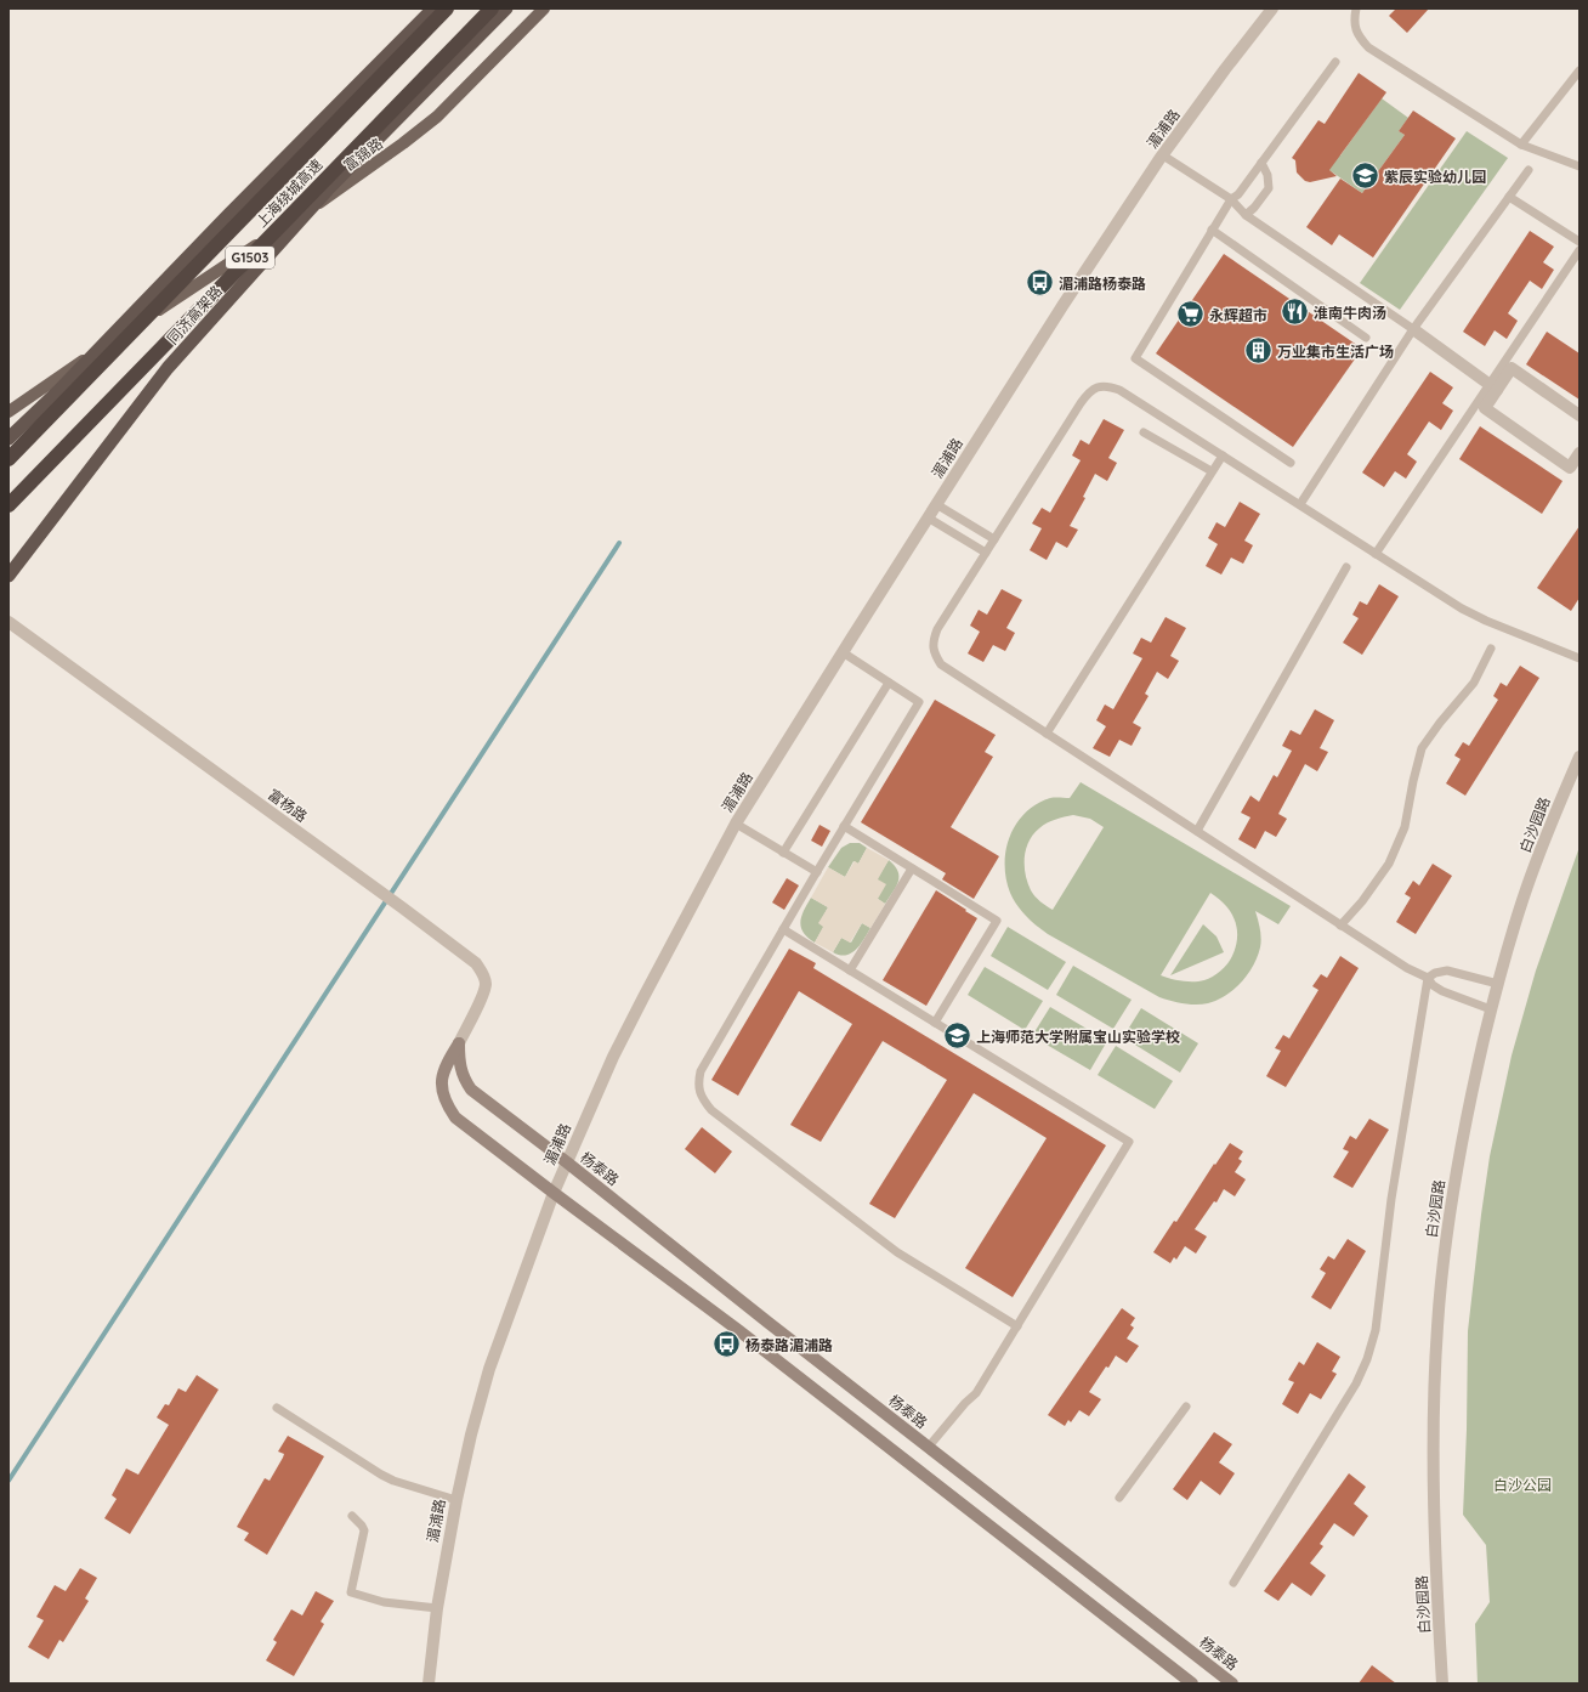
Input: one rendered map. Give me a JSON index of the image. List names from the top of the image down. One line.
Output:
{"streets":{"highway":["上海绕城高速","G1503","同济高架路"],"main road":["富锦路","杨泰路"],"street":["湄浦路","富杨路","白沙园路"]},"crossings":[["湄浦路","杨泰路"],["富杨路","杨泰路"]],"parks":["白沙公园"],"places":{"school or university":["紫辰实验幼儿园","上海师范大学附属宝山实验学校"],"bus stop":["湄浦路杨泰路","杨泰路湄浦路"],"restaurant":["淮南牛肉汤"],"supermarket":["永辉超市"],"building":["万业集市生活广场"]}}
